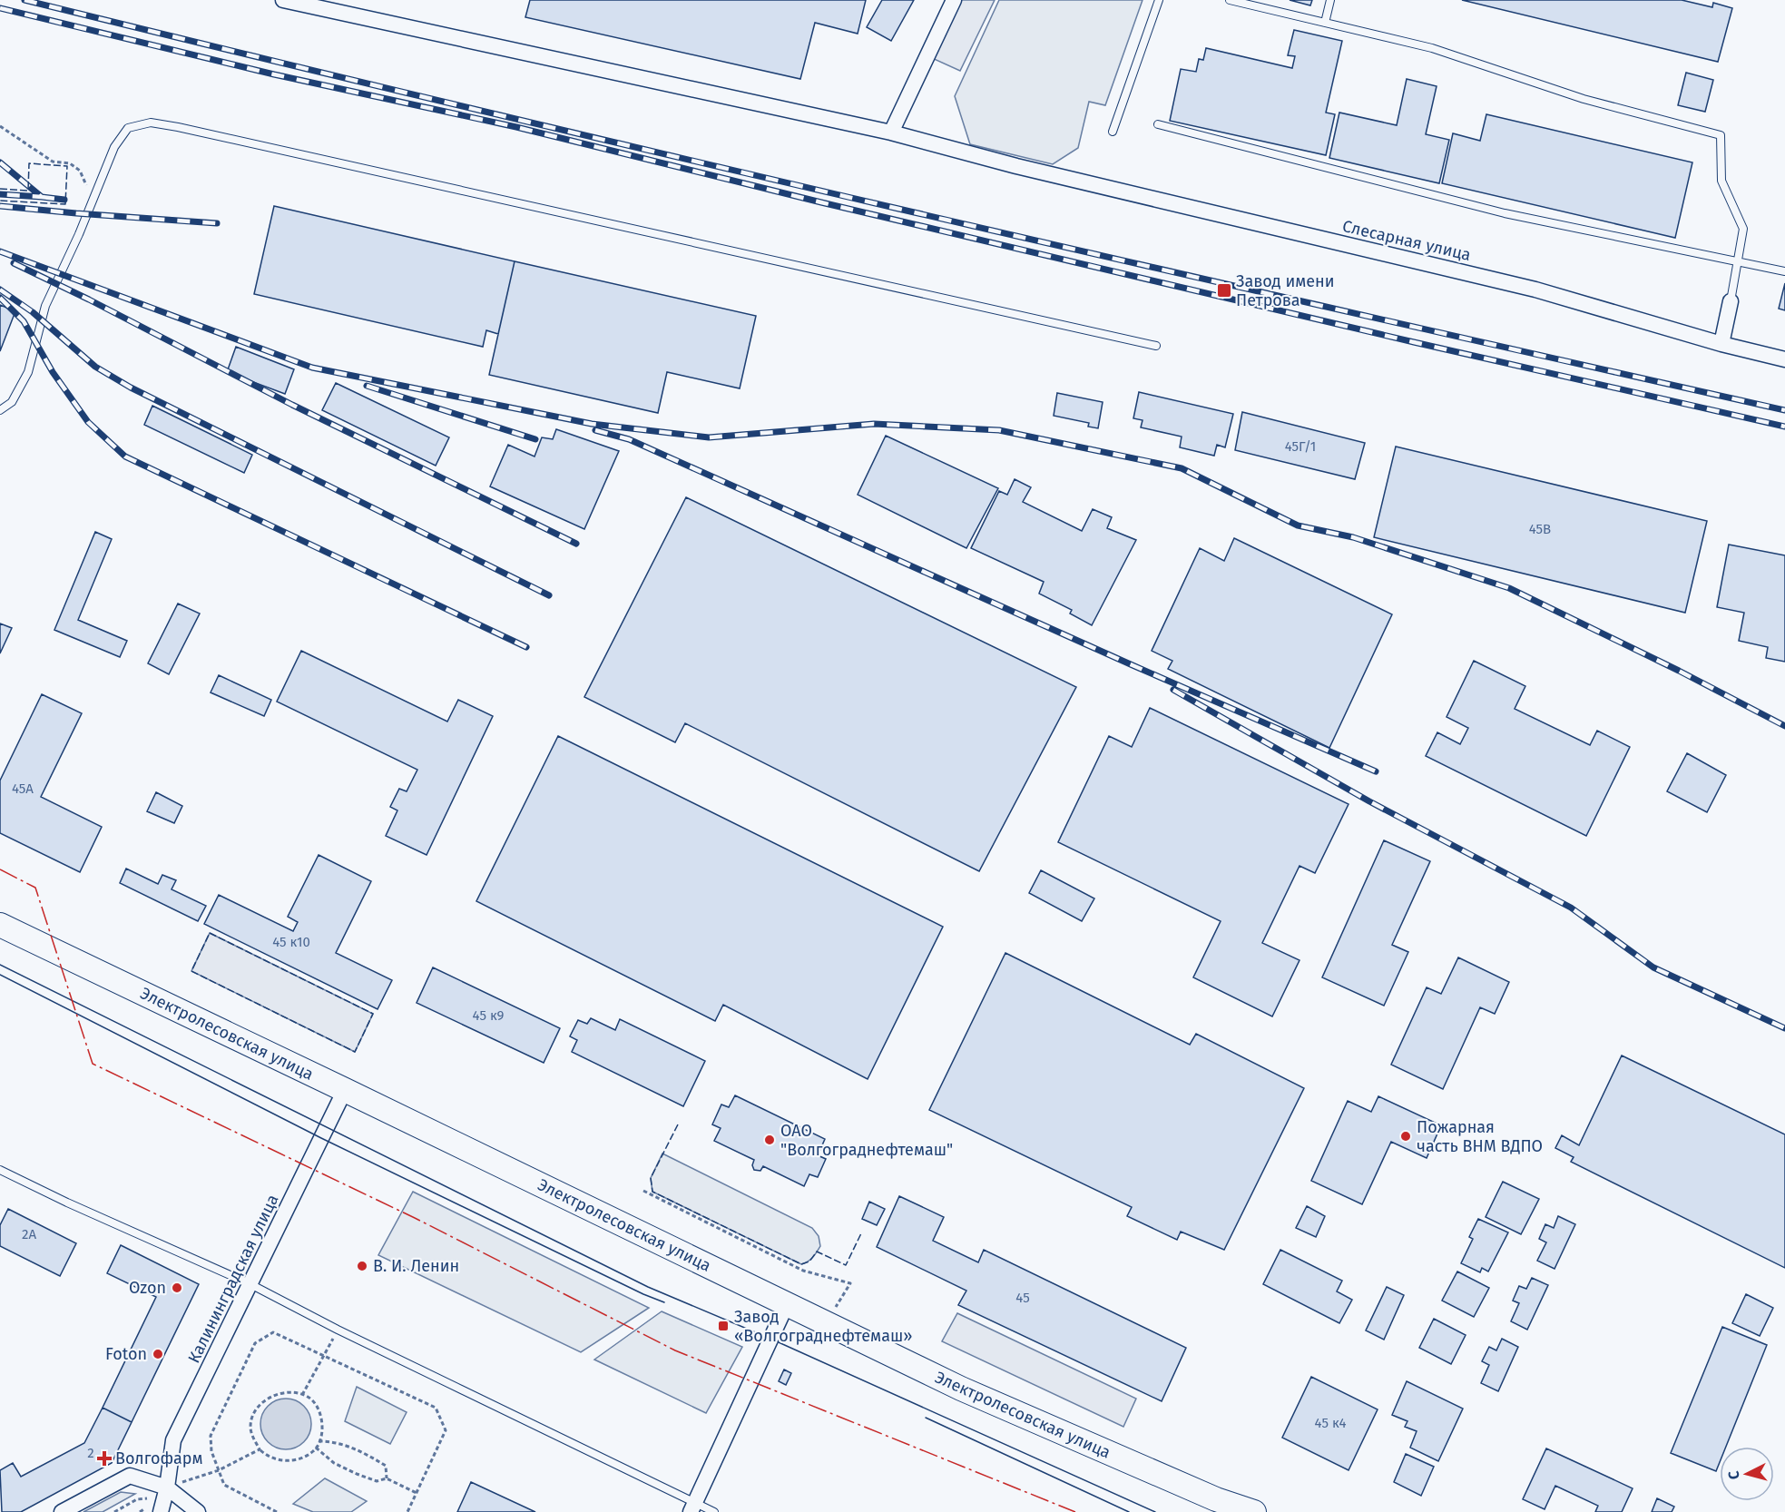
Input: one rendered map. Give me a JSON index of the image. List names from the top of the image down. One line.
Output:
{"streets":{"main road":["Электролесовская улица"],"street":["Слесарная улица","Калининградская улица"]},"crossings":[["Электролесовская улица","Калининградская улица"]],"places":{"transit":["Завод имени Петрова","Завод «Волгограднефтемаш»"],"other":["Пожарная часть ВНМ ВДПО","ОАО \"Волгограднефтемаш\"","В. И. Ленин","Ozon","Foton"],"health":["Волгофарм"]},"house_numbers":["45Г/1","45В","45А","45 к10","45 к9","2А","45","45 к4","2"],"north":"left"}
